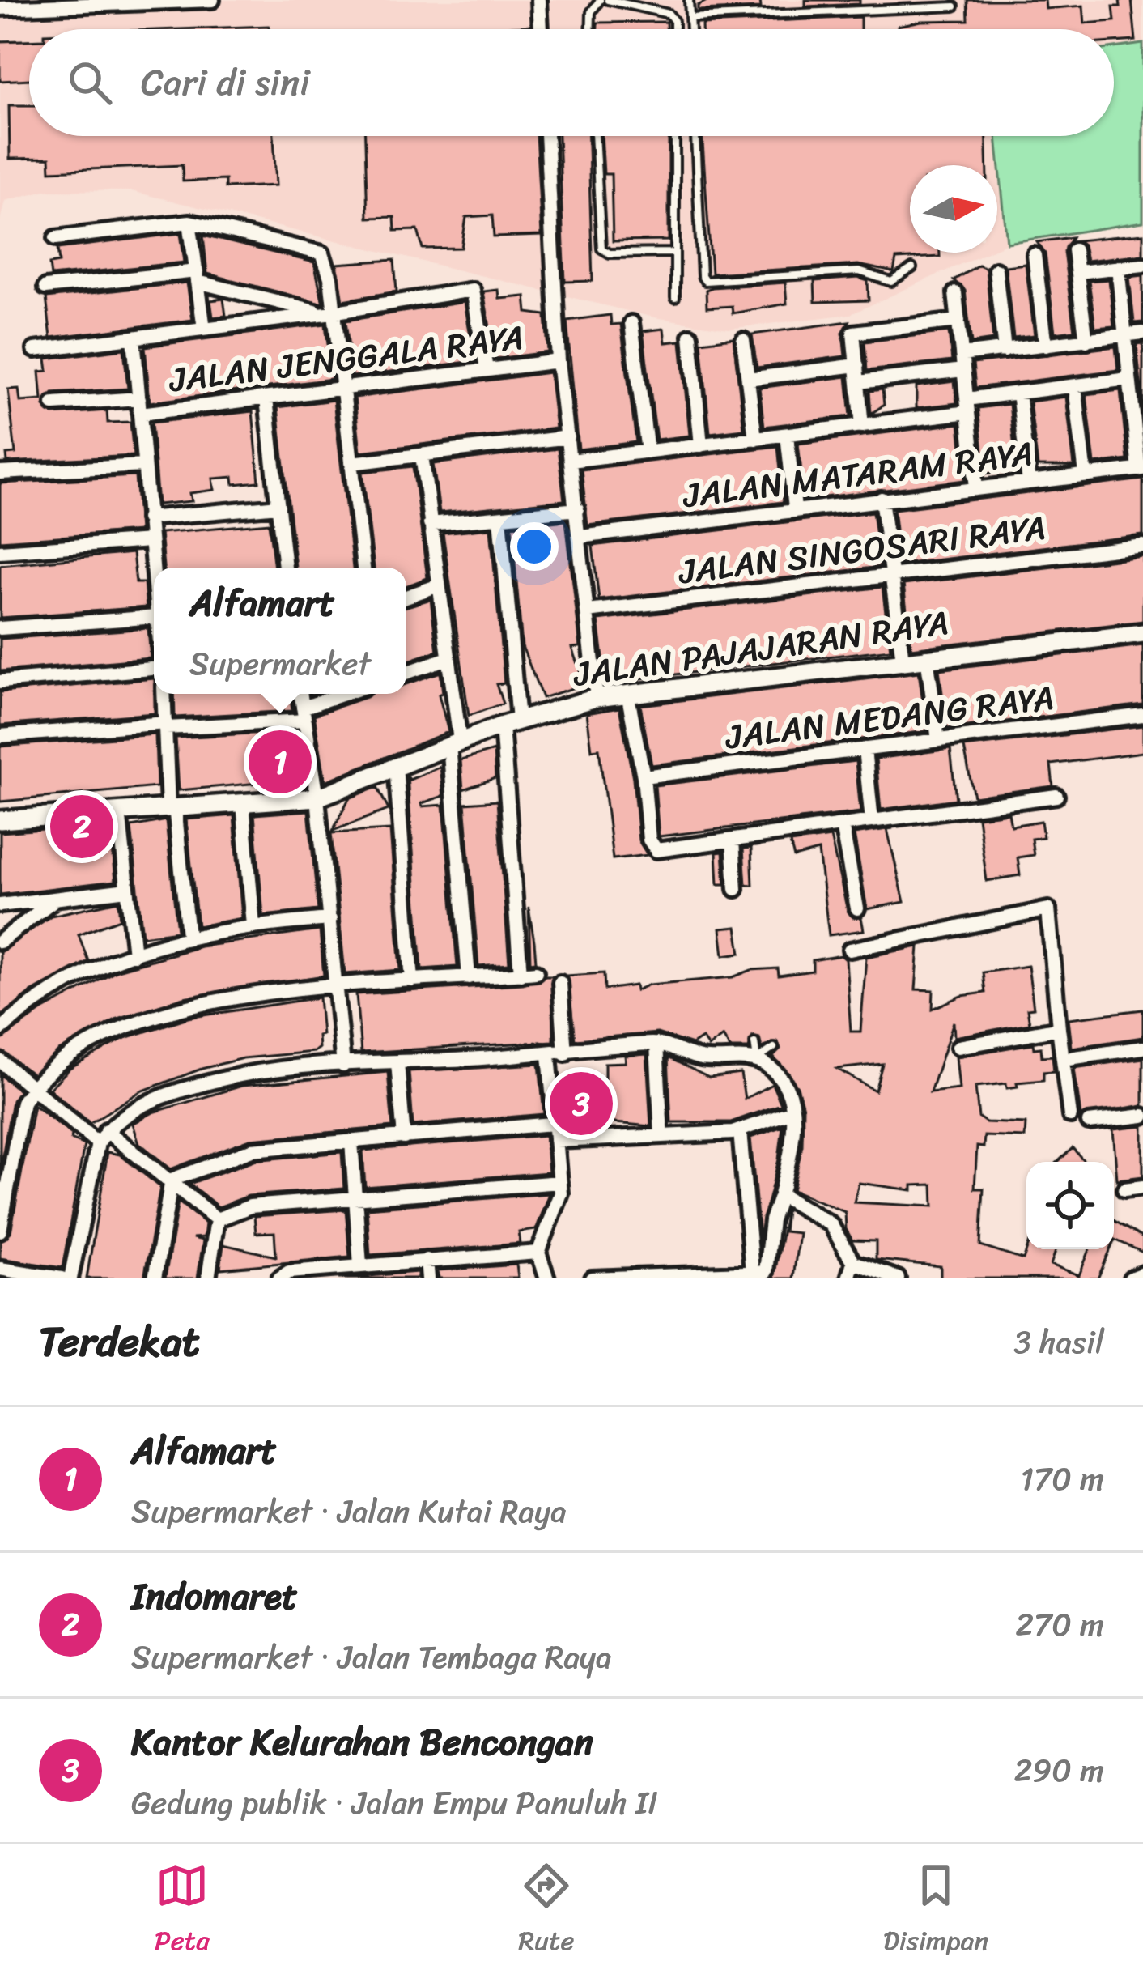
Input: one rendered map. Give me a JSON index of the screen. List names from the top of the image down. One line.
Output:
{"streets":{"street":["JALAN JENGGALA RAYA","JALAN MATARAM RAYA","JALAN SINGOSARI RAYA","JALAN PAJAJARAN RAYA","JALAN MEDANG RAYA"]},"north":"right","page":{"search":"Cari di sini","popup":["Alfamart","Supermarket"],"pins":["1","2","3"],"heading":["Terdekat","3 hasil"],"list":[{"mark":"1","name":"Alfamart","note":"Supermarket · Jalan Kutai Raya","value":"170 m"},{"mark":"2","name":"Indomaret","note":"Supermarket · Jalan Tembaga Raya","value":"270 m"},{"mark":"3","name":"Kantor Kelurahan Bencongan","note":"Gedung publik · Jalan Empu Panuluh II","value":"290 m"}],"nav":["Peta","Rute","Disimpan"]}}
